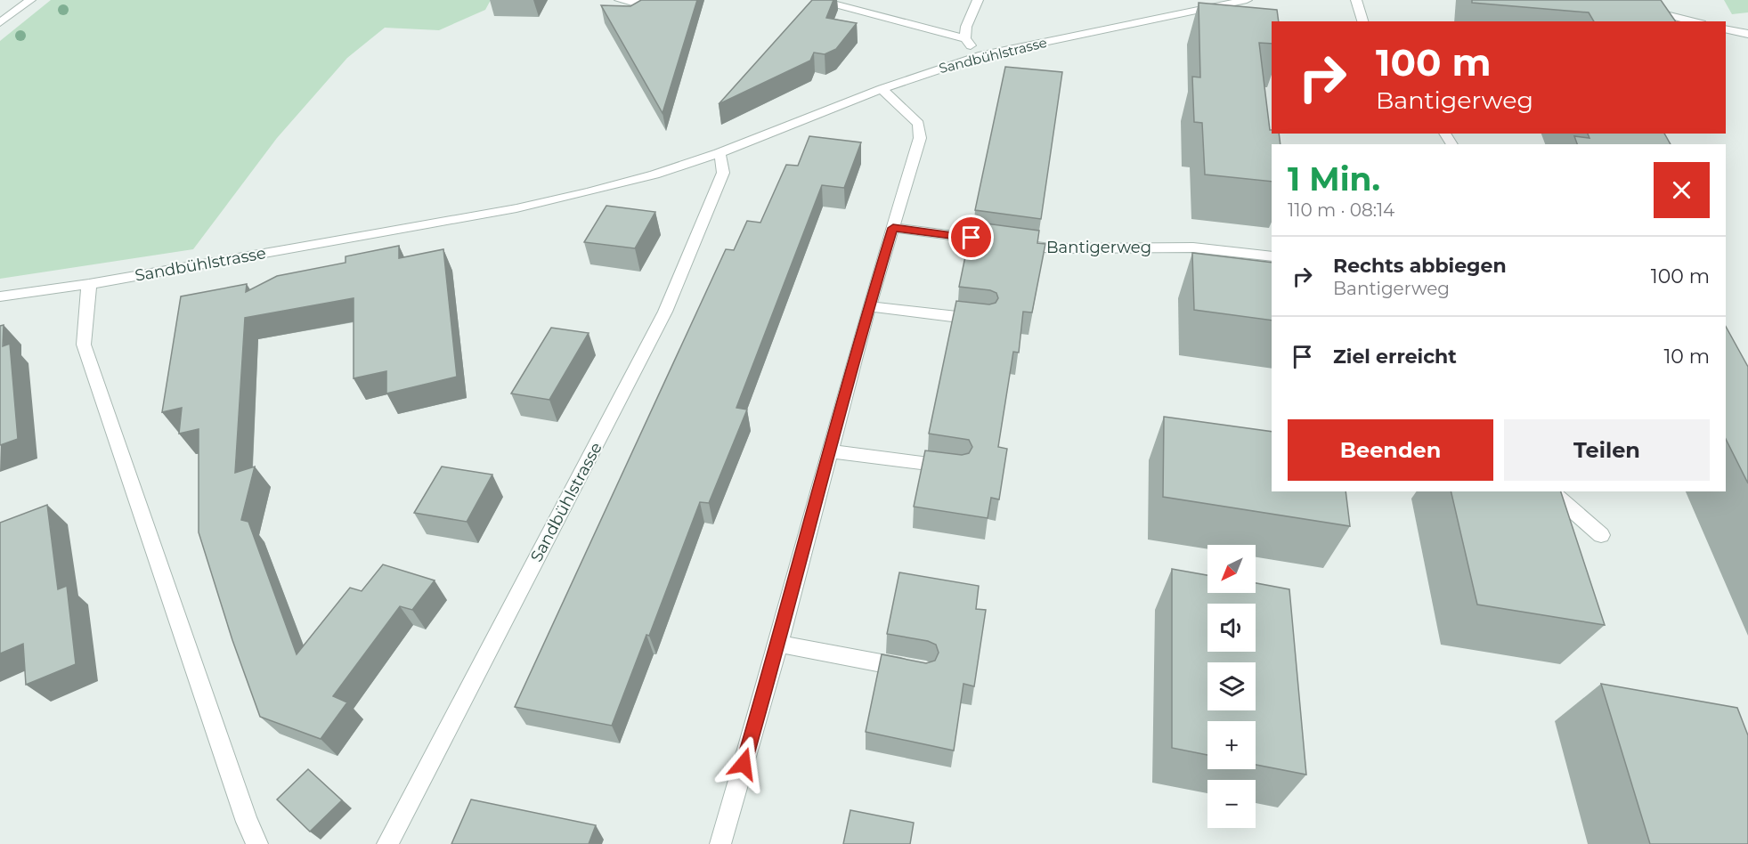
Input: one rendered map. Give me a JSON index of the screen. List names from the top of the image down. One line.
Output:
{"streets":{"street":["Sandbühlstrasse","Bantigerweg"]},"north":"bottom left","page":{"turn":["100 m","Bantigerweg"],"heading":["1 Min.","110 m · 08:14"],"list":[{"name":"Rechts abbiegen","note":"Bantigerweg","value":"100 m"},{"name":"Ziel erreicht","value":"10 m"}],"buttons":["Beenden","Teilen"],"map_buttons":["+","−"]}}
